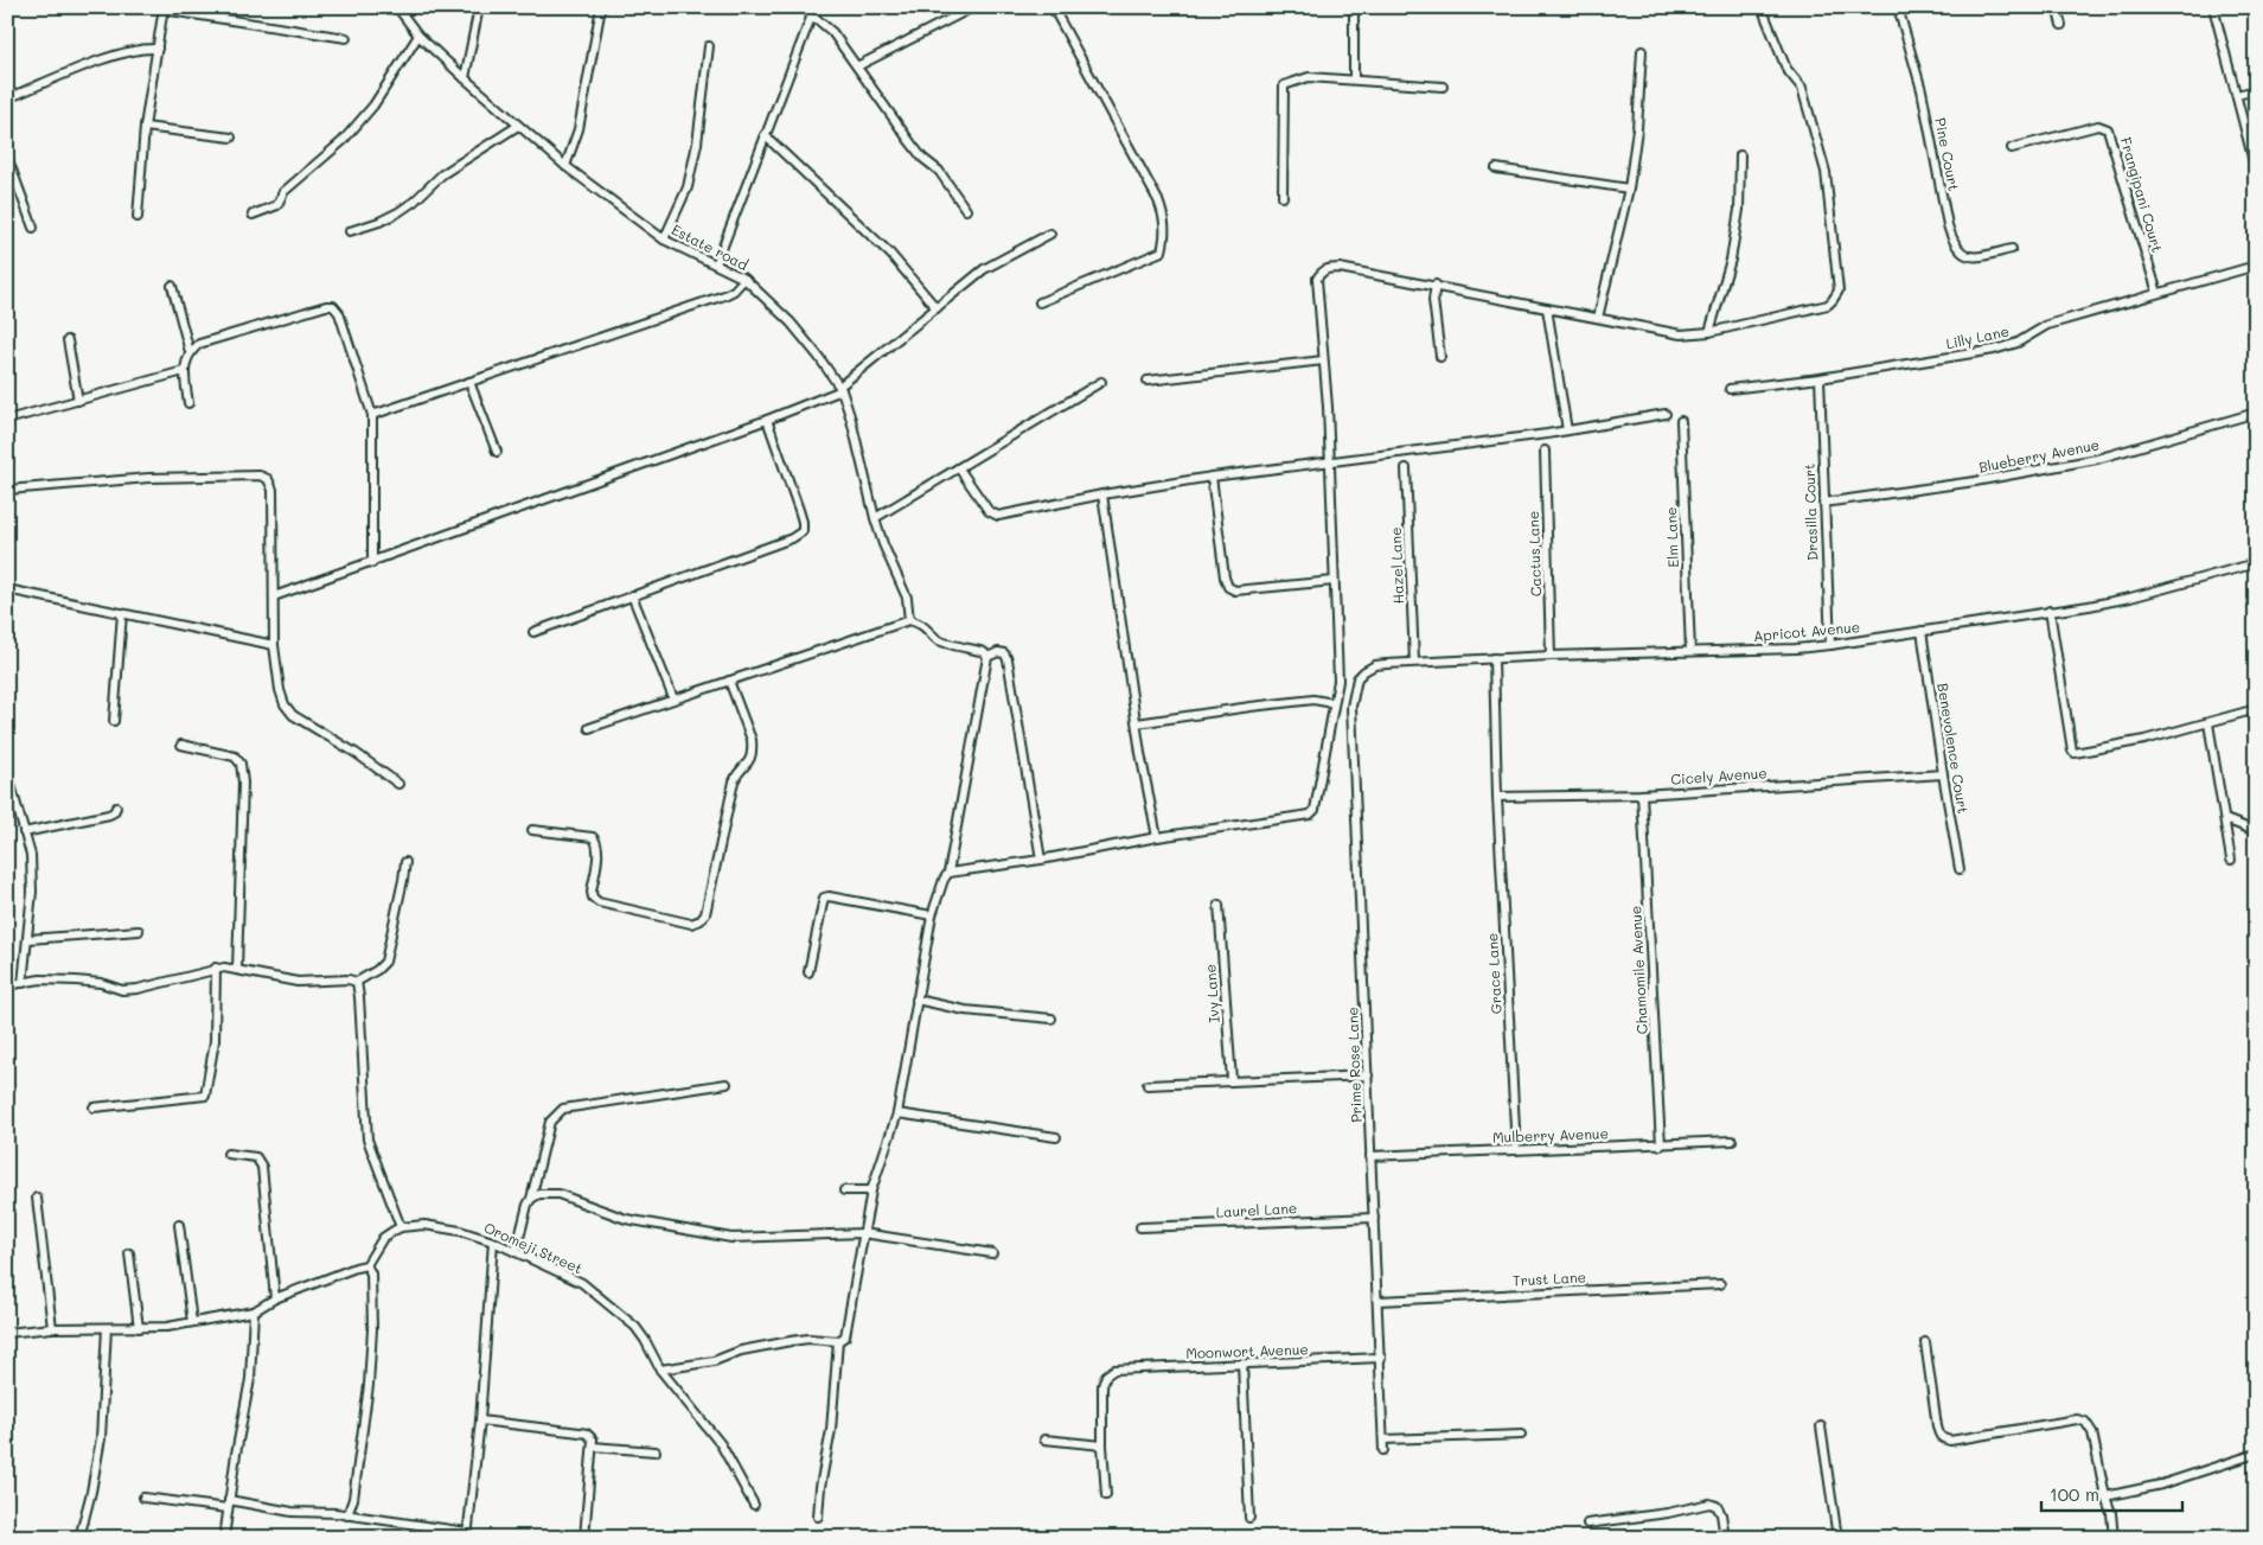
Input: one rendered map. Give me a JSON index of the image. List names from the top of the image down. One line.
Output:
{"streets":{"street":["Pine Court","Frangipani Court","Estate road","Lilly Lane","Blueberry Avenue","Drasilla Court","Elm Lane","Cactus Lane","Hazel Lane","Apricot Avenue","Benevolence Court","Cicely Avenue","Chamomile Avenue","Grace Lane","Ivy Lane","Prime Rose Lane","Mulberry Avenue","Laurel Lane","Oromeji Street","Trust Lane","Moonwort Avenue"]},"crossings":[["Frangipani Court","Lilly Lane"],["Lilly Lane","Drasilla Court"],["Blueberry Avenue","Drasilla Court"],["Drasilla Court","Apricot Avenue"],["Elm Lane","Apricot Avenue"],["Cactus Lane","Apricot Avenue"],["Hazel Lane","Apricot Avenue"],["Apricot Avenue","Benevolence Court"],["Apricot Avenue","Grace Lane"],["Apricot Avenue","Prime Rose Lane"],["Benevolence Court","Cicely Avenue"],["Cicely Avenue","Chamomile Avenue"],["Cicely Avenue","Grace Lane"],["Chamomile Avenue","Mulberry Avenue"],["Grace Lane","Mulberry Avenue"],["Prime Rose Lane","Mulberry Avenue"],["Prime Rose Lane","Laurel Lane"],["Prime Rose Lane","Trust Lane"],["Prime Rose Lane","Moonwort Avenue"]],"scale_bar":"100 m"}
